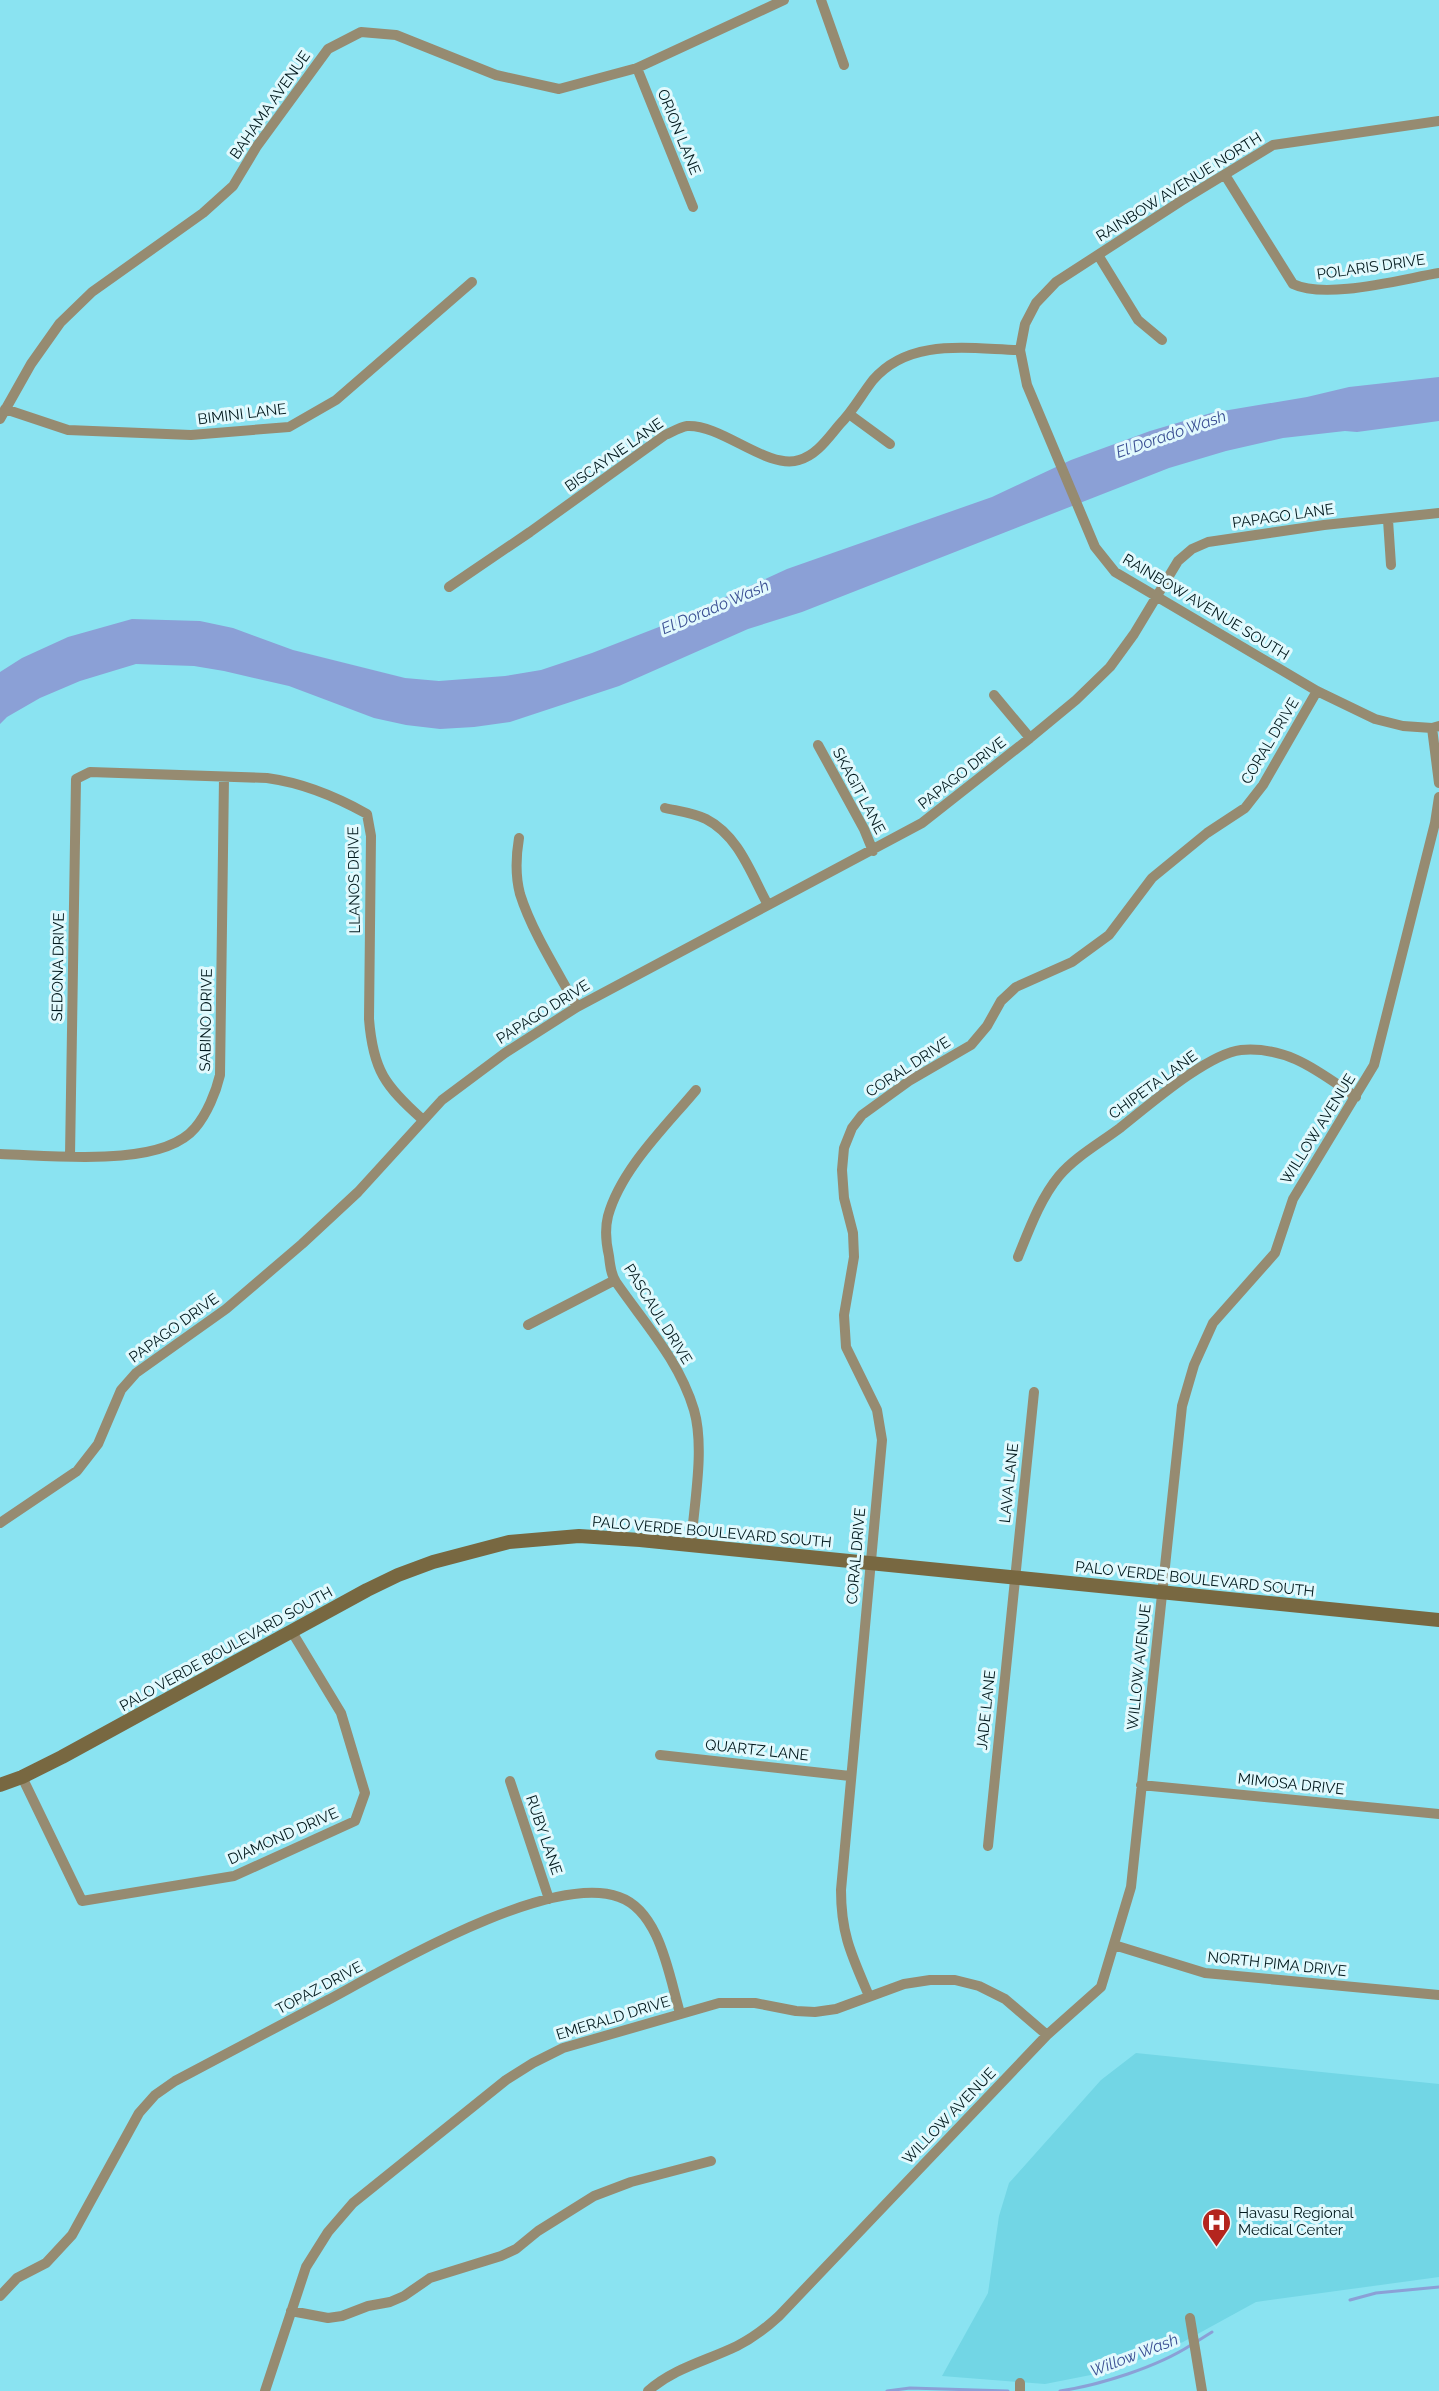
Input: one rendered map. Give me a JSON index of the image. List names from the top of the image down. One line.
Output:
{"streets":{"main road":["PALO VERDE BOULEVARD SOUTH"],"street":["BAHAMA AVENUE","ORION LANE","RAINBOW AVENUE NORTH","POLARIS DRIVE","BIMINI LANE","BISCAYNE LANE","PAPAGO LANE","RAINBOW AVENUE SOUTH","CORAL DRIVE","PAPAGO DRIVE","SKAGIT LANE","LLANOS DRIVE","SEDONA DRIVE","SABINO DRIVE","CHIPETA LANE","WILLOW AVENUE","PASCAUL DRIVE","LAVA LANE","JADE LANE","QUARTZ LANE","MIMOSA DRIVE","RUBY LANE","DIAMOND DRIVE","NORTH PIMA DRIVE","TOPAZ DRIVE","EMERALD DRIVE"]},"crossings":[["BAHAMA AVENUE","ORION LANE"],["BAHAMA AVENUE","BIMINI LANE"],["RAINBOW AVENUE NORTH","POLARIS DRIVE"],["RAINBOW AVENUE NORTH","BISCAYNE LANE"],["RAINBOW AVENUE NORTH","RAINBOW AVENUE SOUTH"],["BISCAYNE LANE","RAINBOW AVENUE SOUTH"],["PAPAGO LANE","RAINBOW AVENUE SOUTH"],["PAPAGO LANE","PAPAGO DRIVE"],["RAINBOW AVENUE SOUTH","CORAL DRIVE"],["RAINBOW AVENUE SOUTH","PAPAGO DRIVE"],["CORAL DRIVE","PALO VERDE BOULEVARD SOUTH"],["CORAL DRIVE","QUARTZ LANE"],["CORAL DRIVE","EMERALD DRIVE"],["PAPAGO DRIVE","SKAGIT LANE"],["PAPAGO DRIVE","LLANOS DRIVE"],["LLANOS DRIVE","SEDONA DRIVE"],["LLANOS DRIVE","SABINO DRIVE"],["SEDONA DRIVE","SABINO DRIVE"],["CHIPETA LANE","WILLOW AVENUE"],["WILLOW AVENUE","PALO VERDE BOULEVARD SOUTH"],["WILLOW AVENUE","MIMOSA DRIVE"],["WILLOW AVENUE","NORTH PIMA DRIVE"],["WILLOW AVENUE","EMERALD DRIVE"],["PASCAUL DRIVE","PALO VERDE BOULEVARD SOUTH"],["LAVA LANE","PALO VERDE BOULEVARD SOUTH"],["LAVA LANE","JADE LANE"],["PALO VERDE BOULEVARD SOUTH","JADE LANE"],["PALO VERDE BOULEVARD SOUTH","DIAMOND DRIVE"],["RUBY LANE","TOPAZ DRIVE"],["TOPAZ DRIVE","EMERALD DRIVE"]],"water":["El Dorado Wash","Willow Wash"],"places":{"hospital":["Havasu Regional Medical Center"]}}
